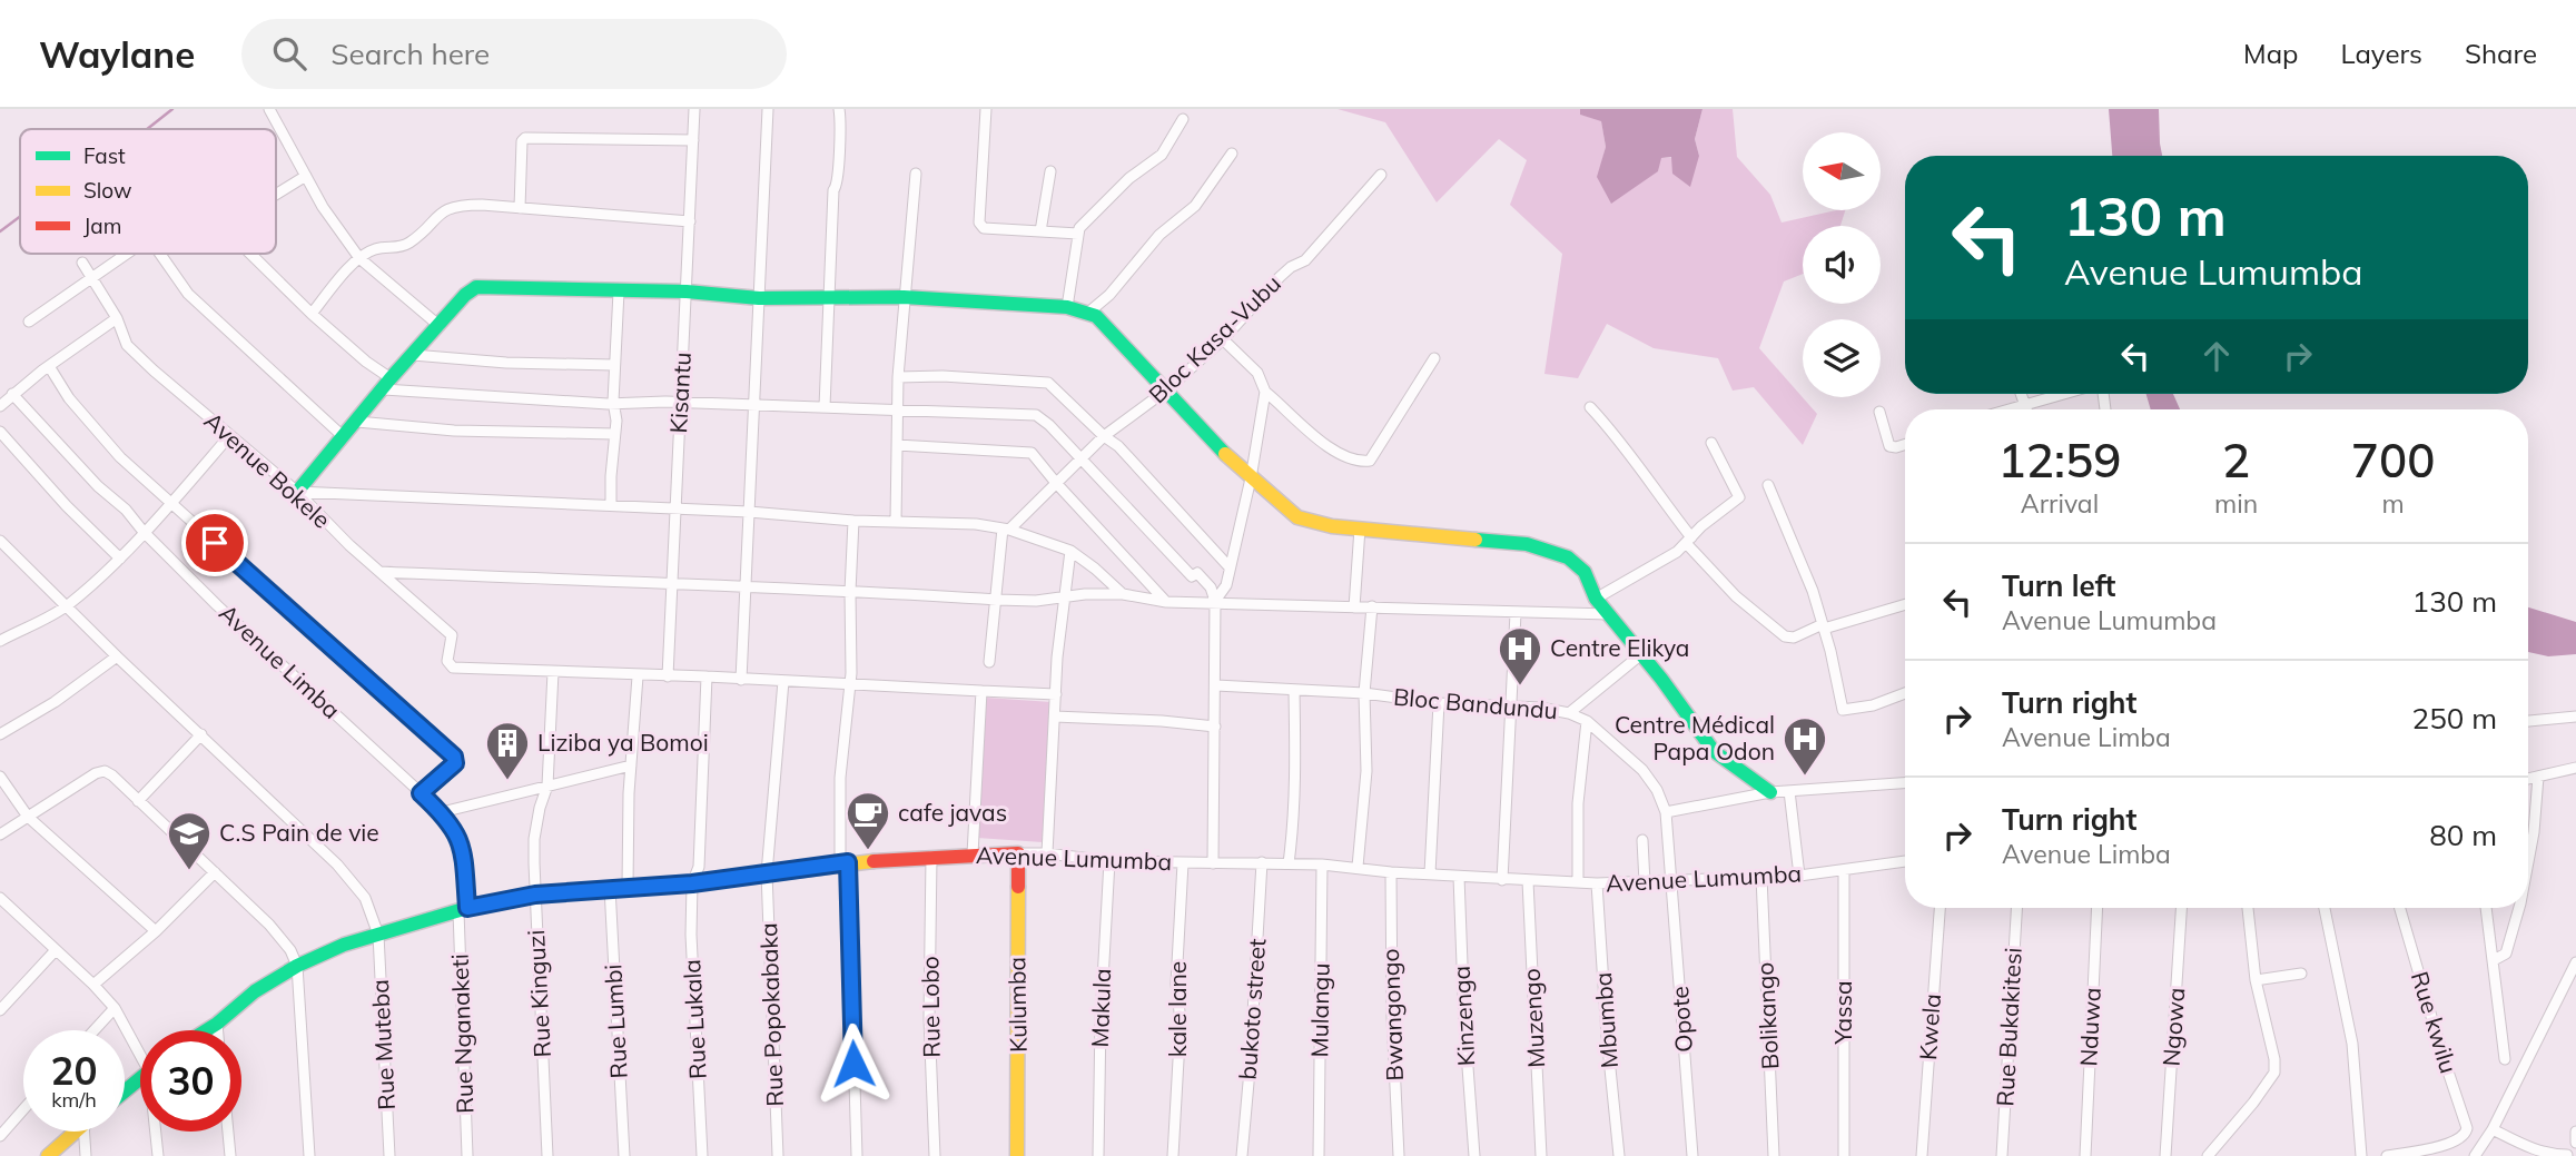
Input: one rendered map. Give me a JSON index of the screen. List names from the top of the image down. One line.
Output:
{"streets":{"street":["Bloc Kasa-Vubu","Kisantu","Avenue Bokele","Avenue Limba","Bloc Bandundu","Avenue Lumumba","Rue Kinguzi","Kulumba","Rue Lobo","Makula","kale lane","bukoto street","Mulangu","Yassa","Rue Popokabaka","Bwangongo","Kinzenga","Bolikango","Muzengo","Rue Lukala","Opote","Mbumba","Rue Lumbi","Rue kwilu","Kwela","Rue Bukakitesi","Nduwa","Ngowa","Rue Nganaketi","Rue Muteba"]},"crossings":[["Avenue Limba","Avenue Lumumba"],["Avenue Limba","Rue Nganaketi"],["Bloc Bandundu","Avenue Lumumba"],["Bloc Bandundu","Opote"],["Avenue Lumumba","Rue Kinguzi"],["Avenue Lumumba","Kulumba"],["Avenue Lumumba","Rue Lobo"],["Avenue Lumumba","Makula"],["Avenue Lumumba","kale lane"],["Avenue Lumumba","bukoto street"],["Avenue Lumumba","Mulangu"],["Avenue Lumumba","Yassa"],["Avenue Lumumba","Rue Popokabaka"],["Avenue Lumumba","Bwangongo"],["Avenue Lumumba","Kinzenga"],["Avenue Lumumba","Bolikango"],["Avenue Lumumba","Muzengo"],["Avenue Lumumba","Rue Lukala"],["Avenue Lumumba","Opote"],["Avenue Lumumba","Mbumba"],["Avenue Lumumba","Rue Lumbi"],["Avenue Lumumba","Rue Nganaketi"],["Avenue Lumumba","Rue Muteba"]],"places":{"hospital":["Centre Elikya","Centre Médical Papa Odon"],"building":["Liziba ya Bomoi"],"cafe":["cafe javas"],"school or university":["C.S Pain de vie"]},"legend":["Fast","Slow","Jam"],"north":"left","page":{"header":"Waylane","search":"Search here","nav":["Map","Layers","Share"],"turn":["130 m","Avenue Lumumba"],"eta":["12:59","Arrival","2","min","700","m"],"list":[{"name":"Turn left","note":"Avenue Lumumba","value":"130 m"},{"name":"Turn right","note":"Avenue Limba","value":"250 m"},{"name":"Turn right","note":"Avenue Limba","value":"80 m"}],"speed":"20 km/h","limit":"30"}}
